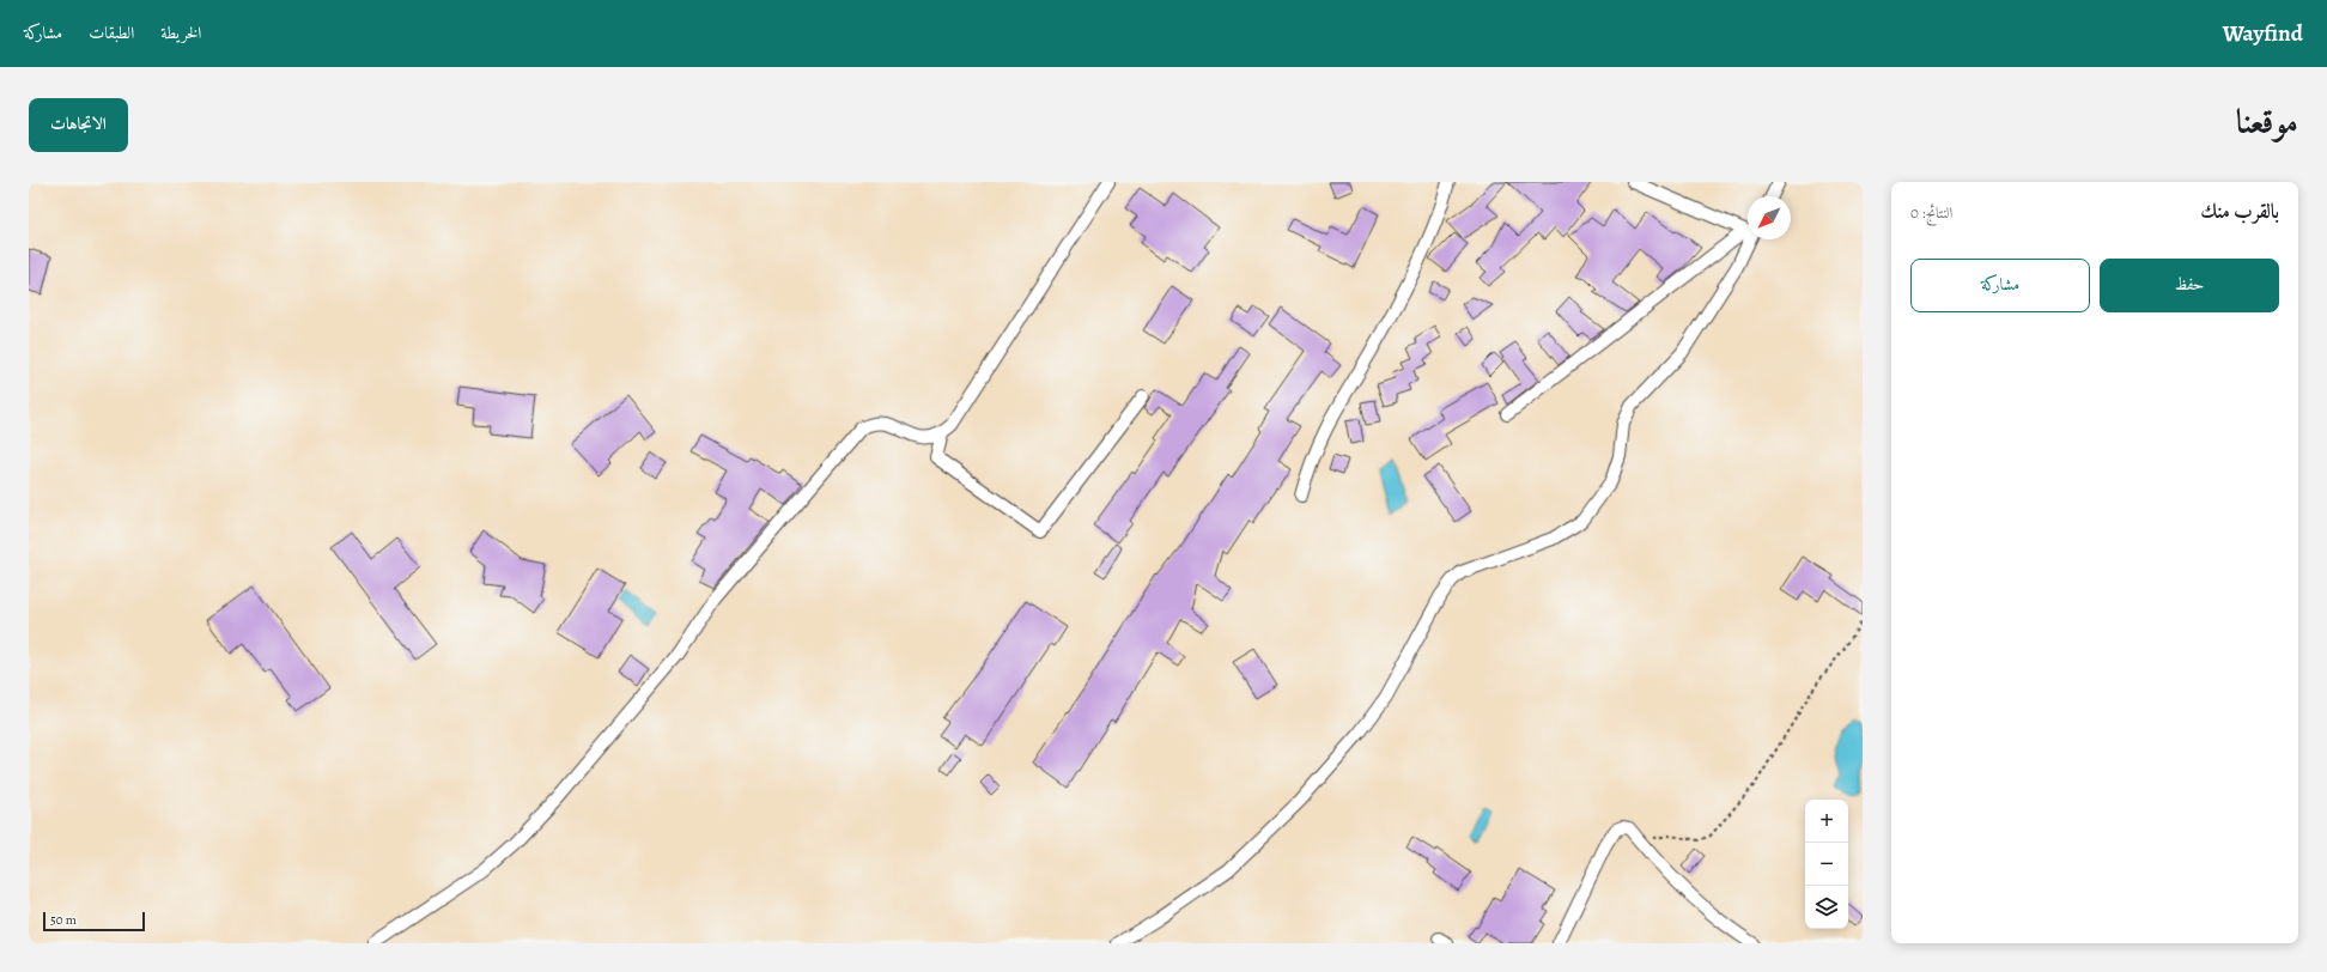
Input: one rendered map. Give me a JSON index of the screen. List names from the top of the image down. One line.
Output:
{"scale_bar":"50 m","north":"bottom left","page":{"header":"Wayfind","nav":["الخريطة","الطبقات","مشاركة"],"title":"موقعنا","buttons":["الاتجاهات",["حفظ","مشاركة"]],"heading":["بالقرب منك","النتائج: 0"],"map_buttons":["+","−"],"scale":"50 m"}}
